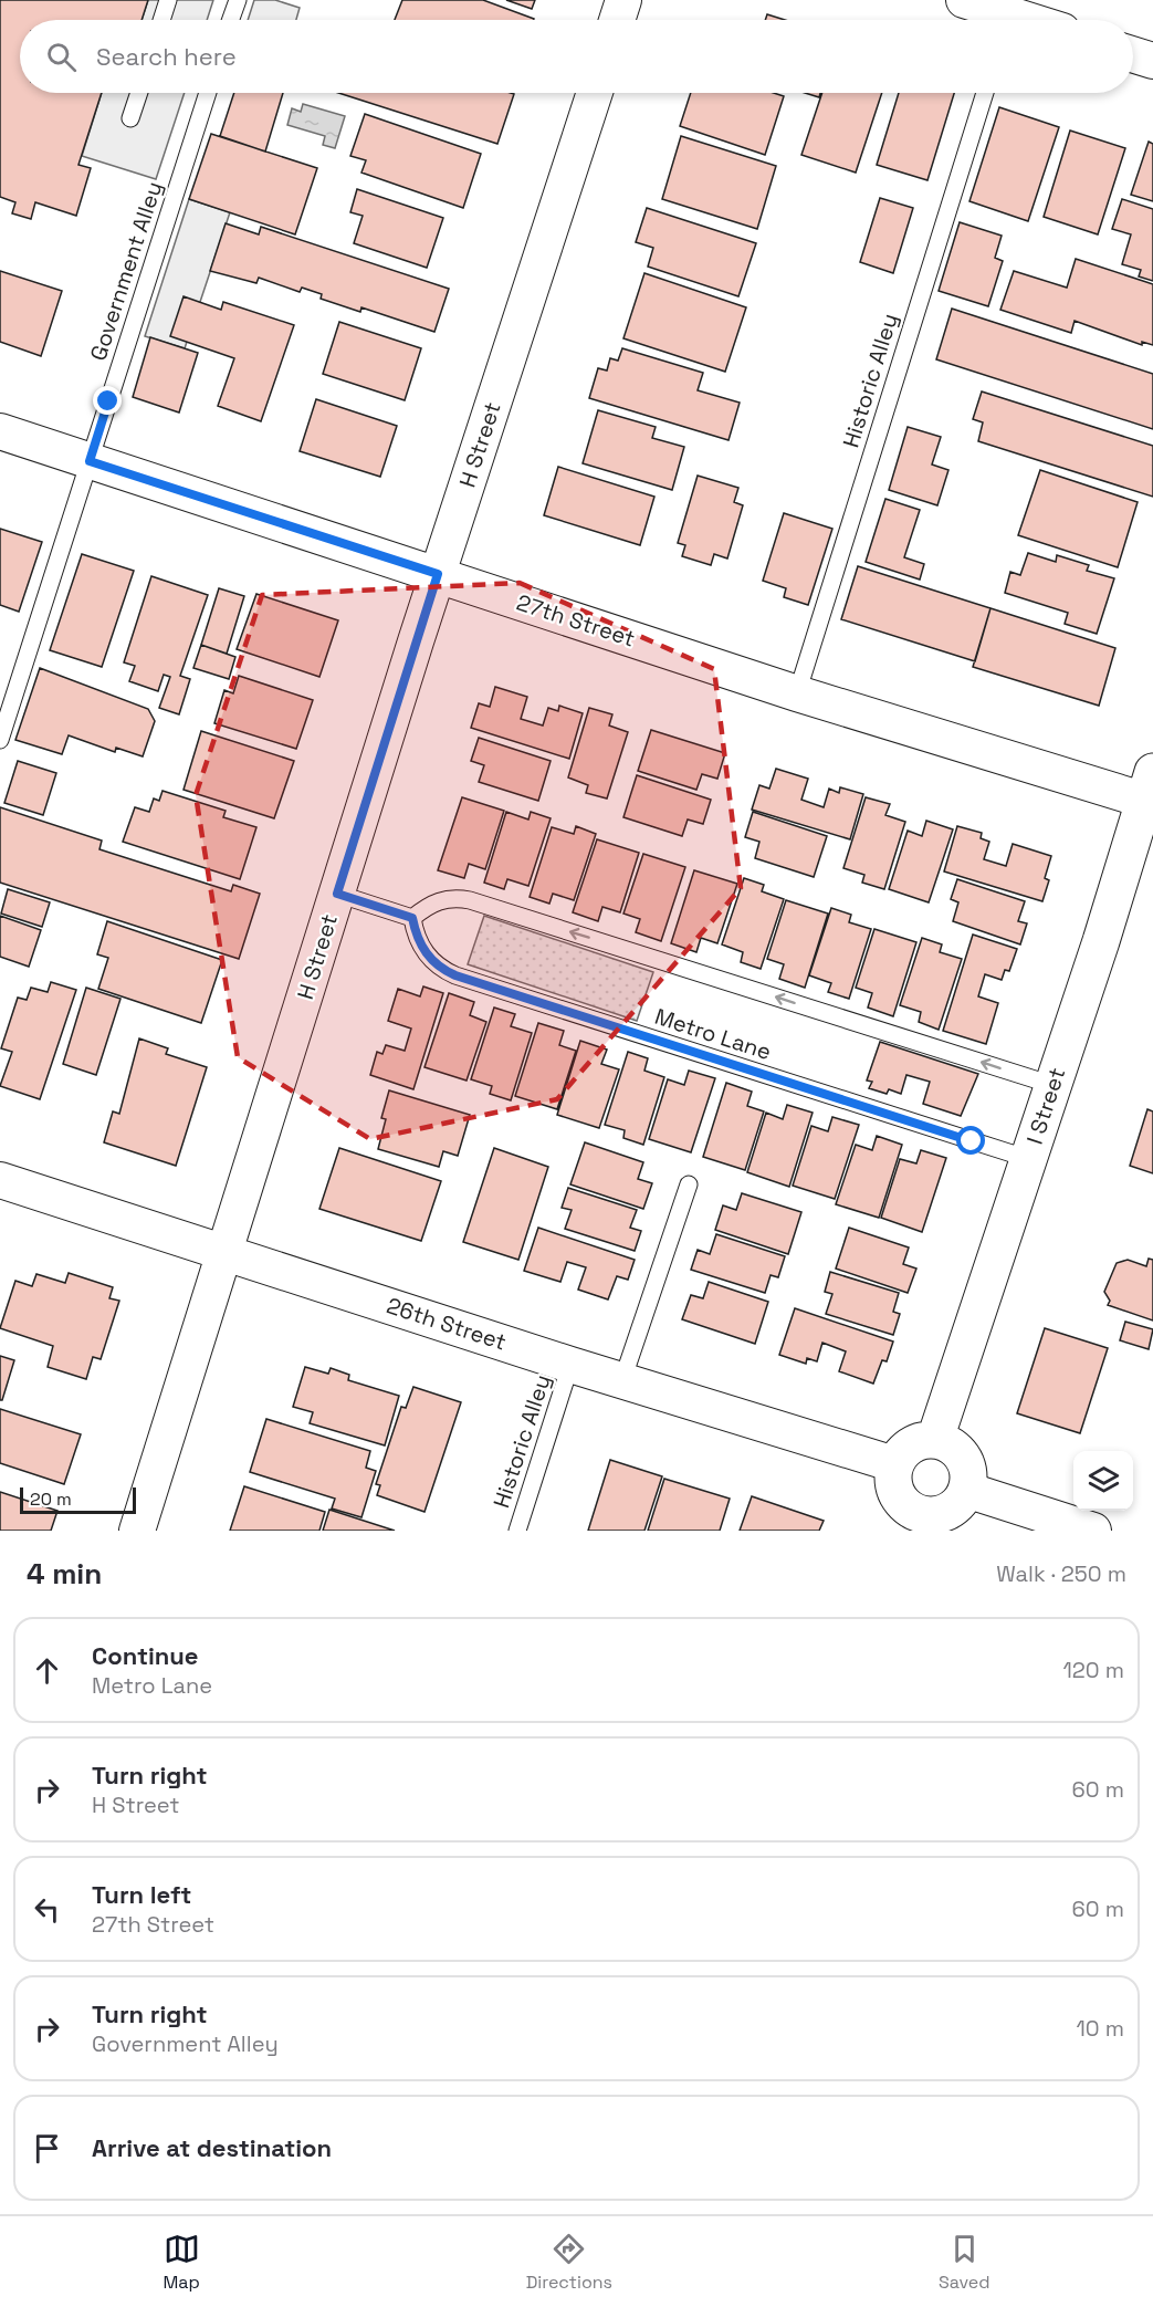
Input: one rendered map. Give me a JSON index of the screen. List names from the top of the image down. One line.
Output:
{"streets":{"street":["H Street","27th Street","I Street","26th Street"],"lane":["Government Alley","Historic Alley","Metro Lane"]},"crossings":[["Government Alley","27th Street"],["Historic Alley","27th Street"],["Historic Alley","26th Street"],["H Street","27th Street"],["H Street","26th Street"],["27th Street","I Street"],["Metro Lane","I Street"],["I Street","26th Street"]],"scale_bar":"20 m","page":{"search":"Search here","scale":"20 m","heading":["4 min","Walk · 250 m"],"list":[["Continue","Metro Lane","120 m"],["Turn right","H Street","60 m"],["Turn left","27th Street","60 m"],["Turn right","Government Alley","10 m"],"Arrive at destination"],"nav":["Map","Directions","Saved"]}}
